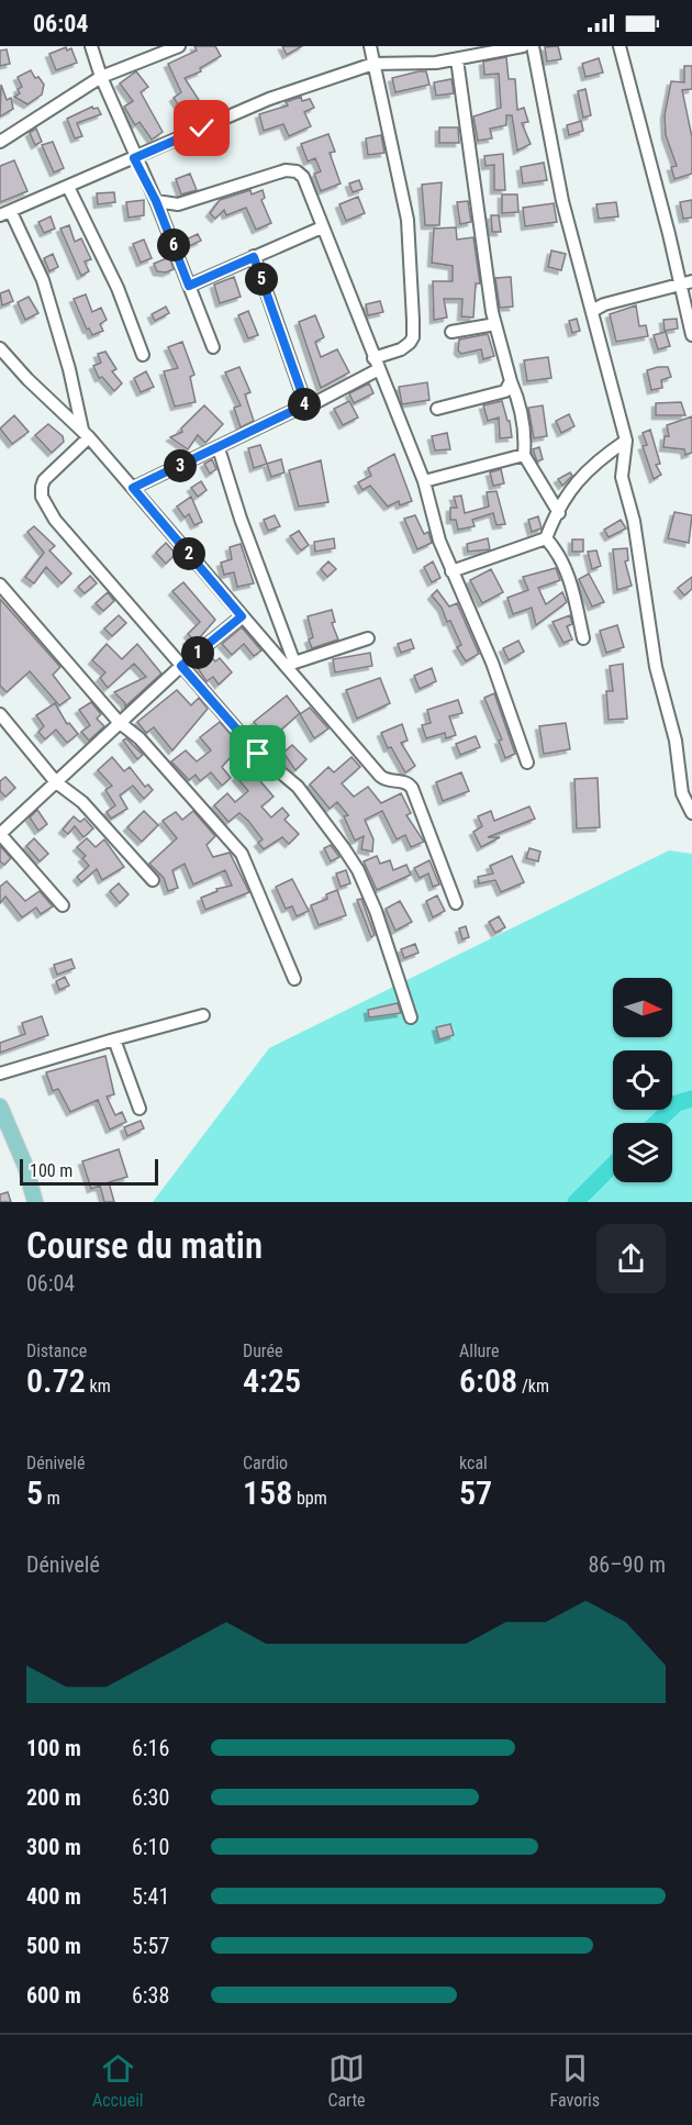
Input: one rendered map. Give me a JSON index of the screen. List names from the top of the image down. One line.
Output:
{"scale_bar":"100 m","north":"right","page":{"status":"06:04","pins":["6","5","4","3","2","1"],"scale":"100 m","heading":["Course du matin","06:04"],"stats":[["Distance","0.72 km"],["Durée","4:25"],["Allure","6:08 /km"],["Dénivelé","5 m"],["Cardio","158 bpm"],["kcal","57"]],"chart":["Dénivelé","86–90 m"],"list":[{"name":"100 m","note":"6:16"},{"name":"200 m","note":"6:30"},{"name":"300 m","note":"6:10"},{"name":"400 m","note":"5:41"},{"name":"500 m","note":"5:57"},{"name":"600 m","note":"6:38"}],"tabs":["Accueil","Carte","Favoris"]}}
